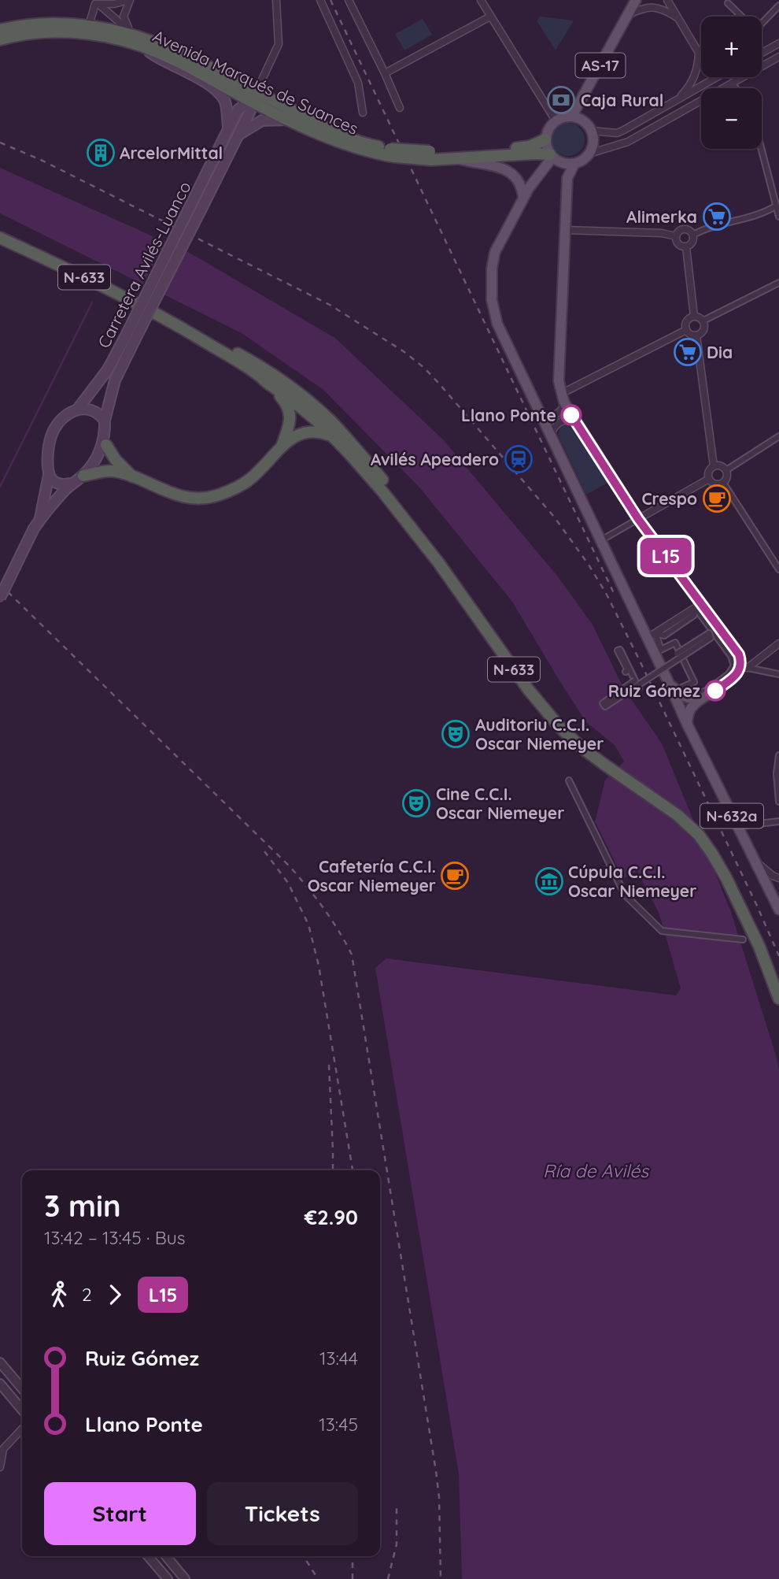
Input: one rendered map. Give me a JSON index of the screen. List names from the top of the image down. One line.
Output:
{"streets":{"highway":["Avenida Marqués de Suances","N-633"],"main road":["AS-17","Carretera Avilés-Luanco","N-632a"]},"crossings":[["AS-17","Avenida Marqués de Suances"],["Avenida Marqués de Suances","Carretera Avilés-Luanco"]],"water":["Ría de Avilés"],"places":{"bank":["Caja Rural"],"building":["ArcelorMittal"],"supermarket":["Alimerka","Dia"],"other":["Llano Ponte","Ruiz Gómez"],"station":["Avilés Apeadero"],"cafe":["Crespo","Cafetería C.C.I. Oscar Niemeyer"],"theatre":["Auditoriu C.C.I. Oscar Niemeyer","Cine C.C.I. Oscar Niemeyer"],"museum":["Cúpula C.C.I. Oscar Niemeyer"]},"lines":["bus line L15"],"page":{"on_map":"L15","map_buttons":["+","−"],"heading":["3 min","13:42 – 13:45 · Bus","€2.90"],"legs":["2","L15"],"list":[{"name":"Ruiz Gómez","value":"13:44"},{"name":"Llano Ponte","value":"13:45"}],"buttons":["Start","Tickets"]}}
